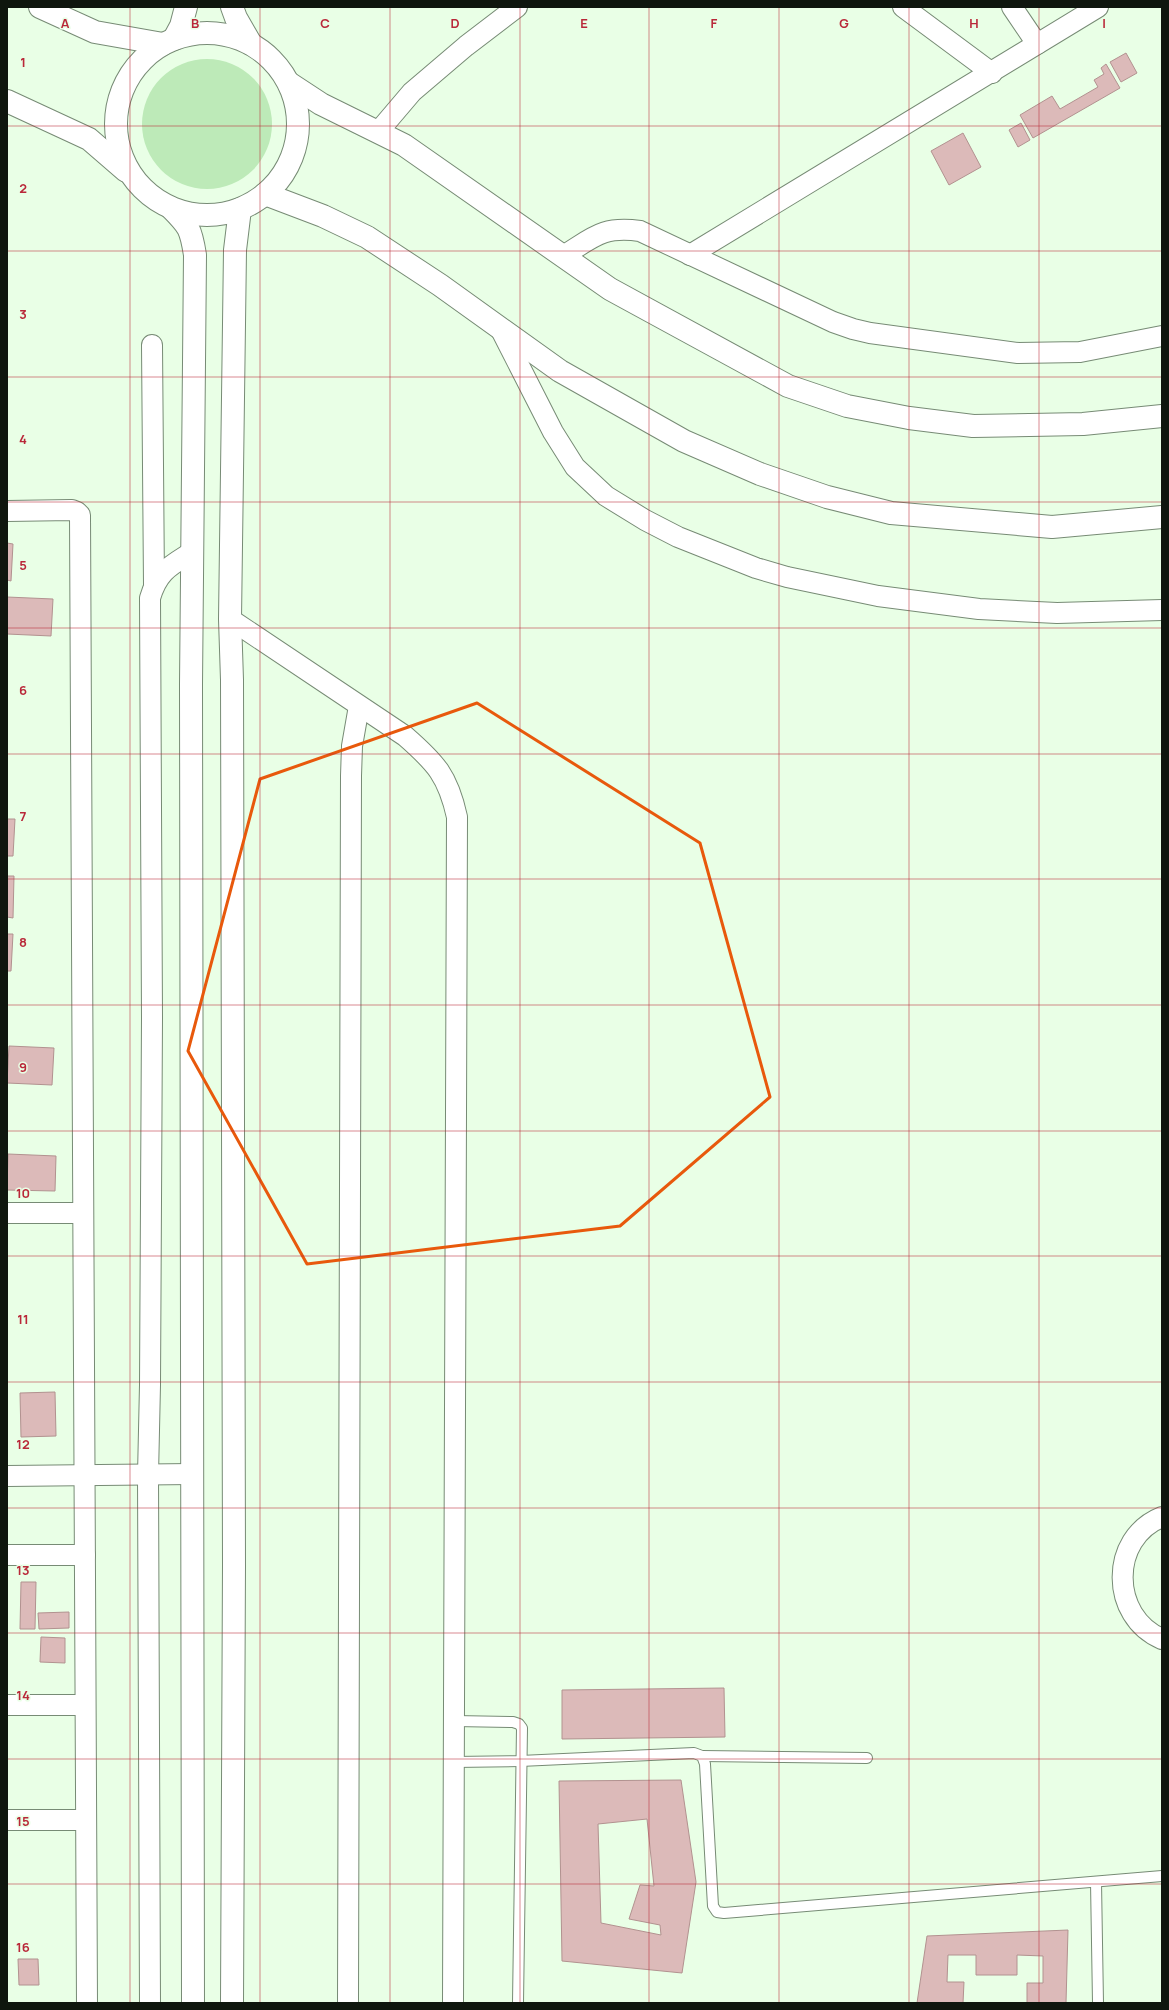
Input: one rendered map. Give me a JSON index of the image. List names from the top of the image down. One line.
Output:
{"grid":{"columns":["A","B","C","D","E","F","G","H","I"],"rows":["1","2","3","4","5","6","7","8","9","10","11","12","13","14","15","16"]}}
